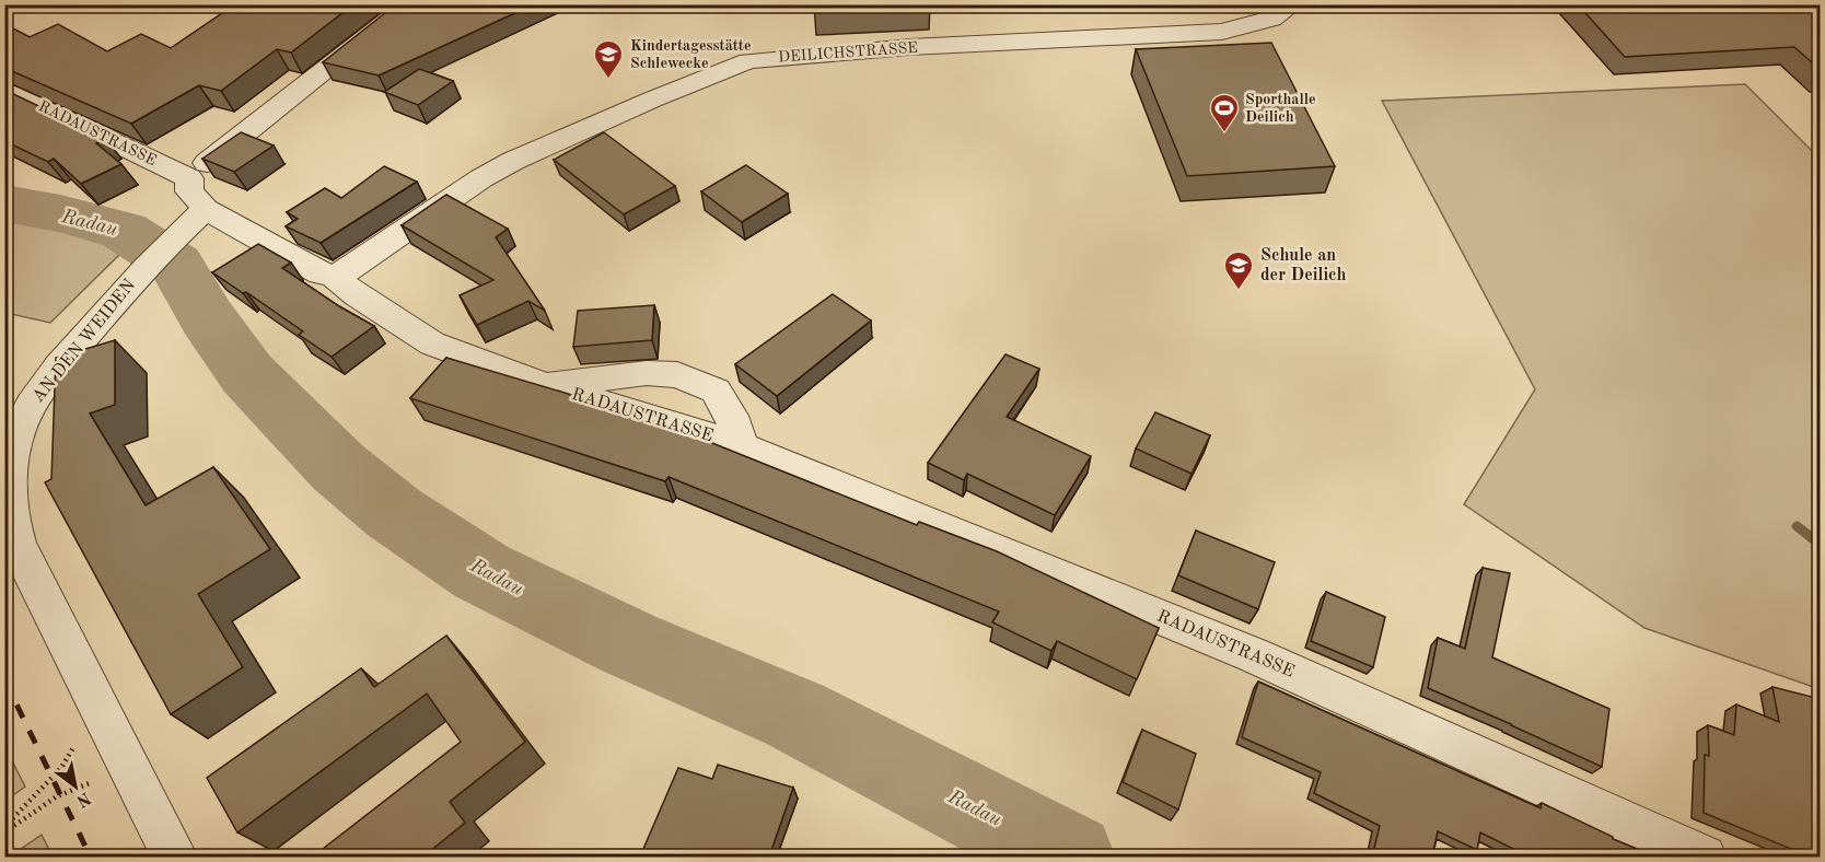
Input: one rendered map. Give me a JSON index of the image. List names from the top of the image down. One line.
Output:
{"streets":{"street":["DEILICHSTRASSE","RADAUSTRASSE","AN DEN WEIDEN"]},"crossings":[["DEILICHSTRASSE","RADAUSTRASSE"],["RADAUSTRASSE","AN DEN WEIDEN"]],"water":["Radau"],"places":{"school or university":["Kindertagesstätte Schlewecke","Schule an der Deilich"],"sports":["Sporthalle Deilich"]},"north":"bottom right"}
